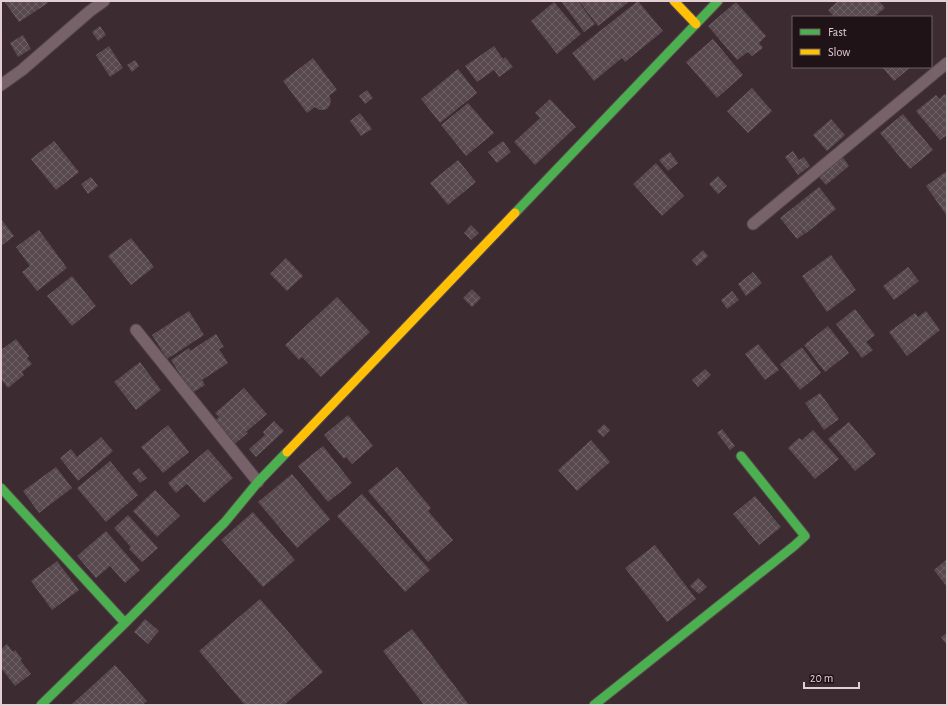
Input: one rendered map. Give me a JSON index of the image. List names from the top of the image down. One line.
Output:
{"legend":["Fast","Slow"],"scale_bar":"20 m"}
